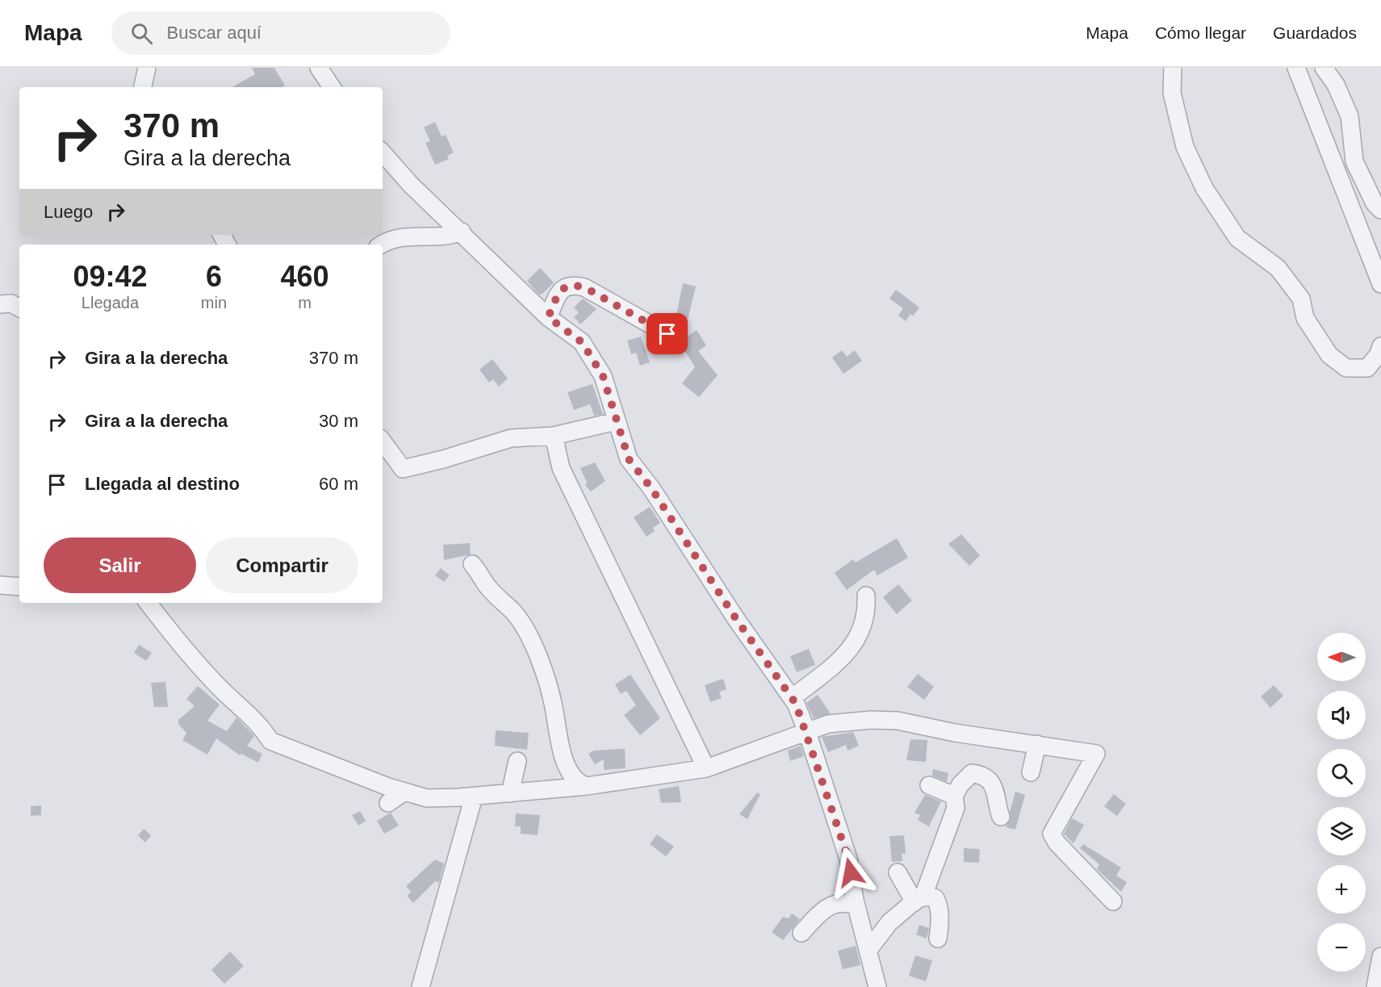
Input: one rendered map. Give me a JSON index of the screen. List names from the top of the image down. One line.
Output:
{"north":"left","page":{"header":"Mapa","search":"Buscar aquí","nav":["Mapa","Cómo llegar","Guardados"],"turn":["370 m","Gira a la derecha"],"then":"Luego","eta":["09:42","Llegada","6","min","460","m"],"list":[{"name":"Gira a la derecha","value":"370 m"},{"name":"Gira a la derecha","value":"30 m"},{"name":"Llegada al destino","value":"60 m"}],"buttons":["Salir","Compartir"],"map_buttons":["+","−"]}}
